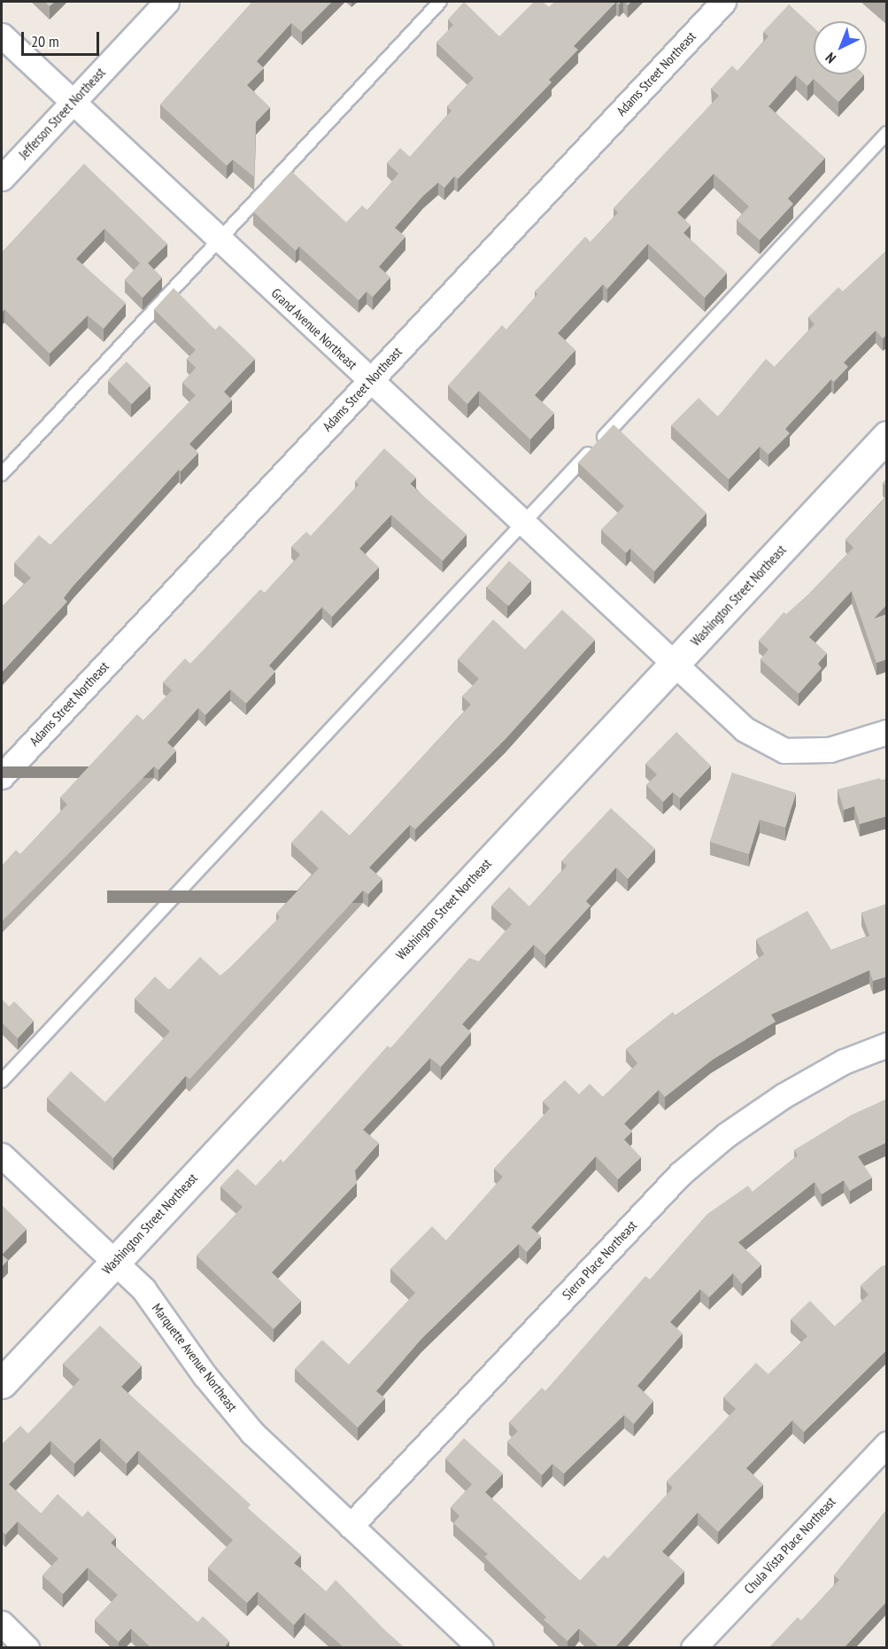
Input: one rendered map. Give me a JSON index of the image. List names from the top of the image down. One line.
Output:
{"streets":{"street":["Adams Street Northeast","Jefferson Street Northeast","Grand Avenue Northeast","Washington Street Northeast","Sierra Place Northeast","Marquette Avenue Northeast","Chula Vista Place Northeast"]},"crossings":[["Adams Street Northeast","Grand Avenue Northeast"],["Jefferson Street Northeast","Grand Avenue Northeast"],["Grand Avenue Northeast","Washington Street Northeast"],["Washington Street Northeast","Marquette Avenue Northeast"],["Sierra Place Northeast","Marquette Avenue Northeast"]],"scale_bar":"20 m","north":"bottom left"}
